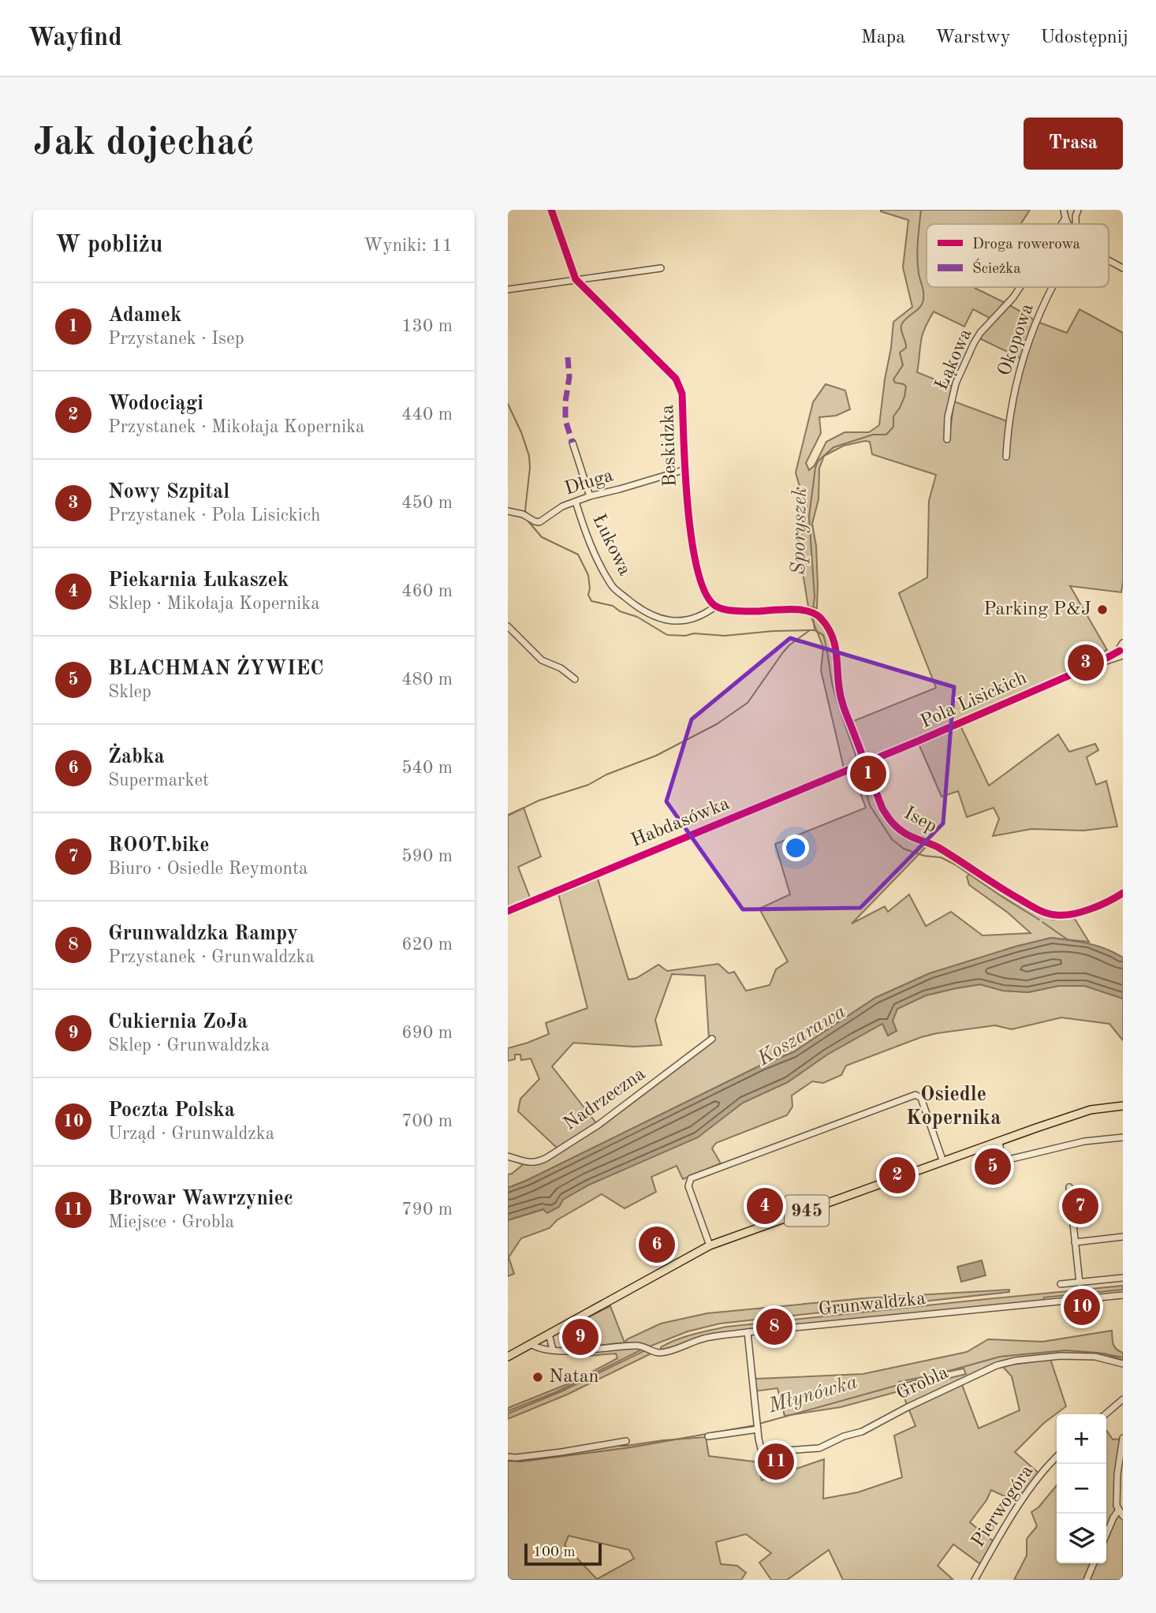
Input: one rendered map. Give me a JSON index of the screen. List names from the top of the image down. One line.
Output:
{"streets":{"main road":["945"],"street":["Okopowa","Łąkowa","Beskidzka","Długa","Łukowa","Pola Lisickich","Isep","Habdasówka","Nadrzeczna","Grunwaldzka","Grobla","Pierwogóra"]},"crossings":[["Beskidzka","Długa"],["Beskidzka","Łukowa"],["Beskidzka","Isep"],["Długa","Łukowa"],["Łukowa","Isep"],["Pola Lisickich","Isep"],["Pola Lisickich","Habdasówka"],["Isep","Habdasówka"],["945","Grunwaldzka"],["Grunwaldzka","Grobla"]],"districts":["Osiedle Kopernika"],"water":["Sporyszek","Koszarawa","Młynówka"],"places":["Parking P&J","Natan"],"legend":["Droga rowerowa","Ścieżka"],"scale_bar":"100 m","page":{"header":"Wayfind","nav":["Mapa","Warstwy","Udostępnij"],"buttons":"Trasa","title":"Jak dojechać","heading":["W pobliżu","Wyniki: 11"],"list":[{"mark":"1","name":"Adamek","note":"Przystanek · Isep","value":"130 m"},{"mark":"2","name":"Wodociągi","note":"Przystanek · Mikołaja Kopernika","value":"440 m"},{"mark":"3","name":"Nowy Szpital","note":"Przystanek · Pola Lisickich","value":"450 m"},{"mark":"4","name":"Piekarnia Łukaszek","note":"Sklep · Mikołaja Kopernika","value":"460 m"},{"mark":"5","name":"BLACHMAN ŻYWIEC","note":"Sklep","value":"480 m"},{"mark":"6","name":"Żabka","note":"Supermarket","value":"540 m"},{"mark":"7","name":"ROOT.bike","note":"Biuro · Osiedle Reymonta","value":"590 m"},{"mark":"8","name":"Grunwaldzka Rampy","note":"Przystanek · Grunwaldzka","value":"620 m"},{"mark":"9","name":"Cukiernia ZoJa","note":"Sklep · Grunwaldzka","value":"690 m"},{"mark":"10","name":"Poczta Polska","note":"Urząd · Grunwaldzka","value":"700 m"},{"mark":"11","name":"Browar Wawrzyniec","note":"Miejsce · Grobla","value":"790 m"}],"pins":["3","1","5","2","4","7","6","10","8","9","11"],"map_buttons":["+","−"],"scale":"100 m"}}
